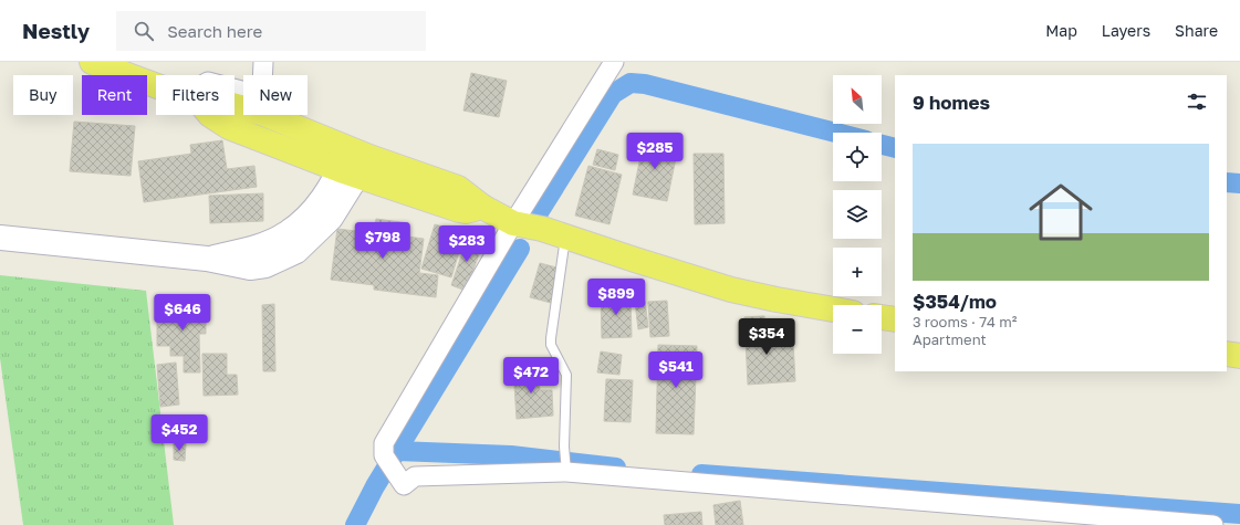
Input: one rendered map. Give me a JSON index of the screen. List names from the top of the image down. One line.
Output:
{"north":"top left","page":{"header":"Nestly","search":"Search here","nav":["Map","Layers","Share"],"map_buttons":["+","−"],"chip":["Buy","Rent","Filters","New"],"heading":"9 homes","list":[{"name":"$354/mo","note":"3 rooms · 74 m² · Apartment"}],"price":["$285","$798","$283","$899","$646","$354","$541","$472","$452"]}}
